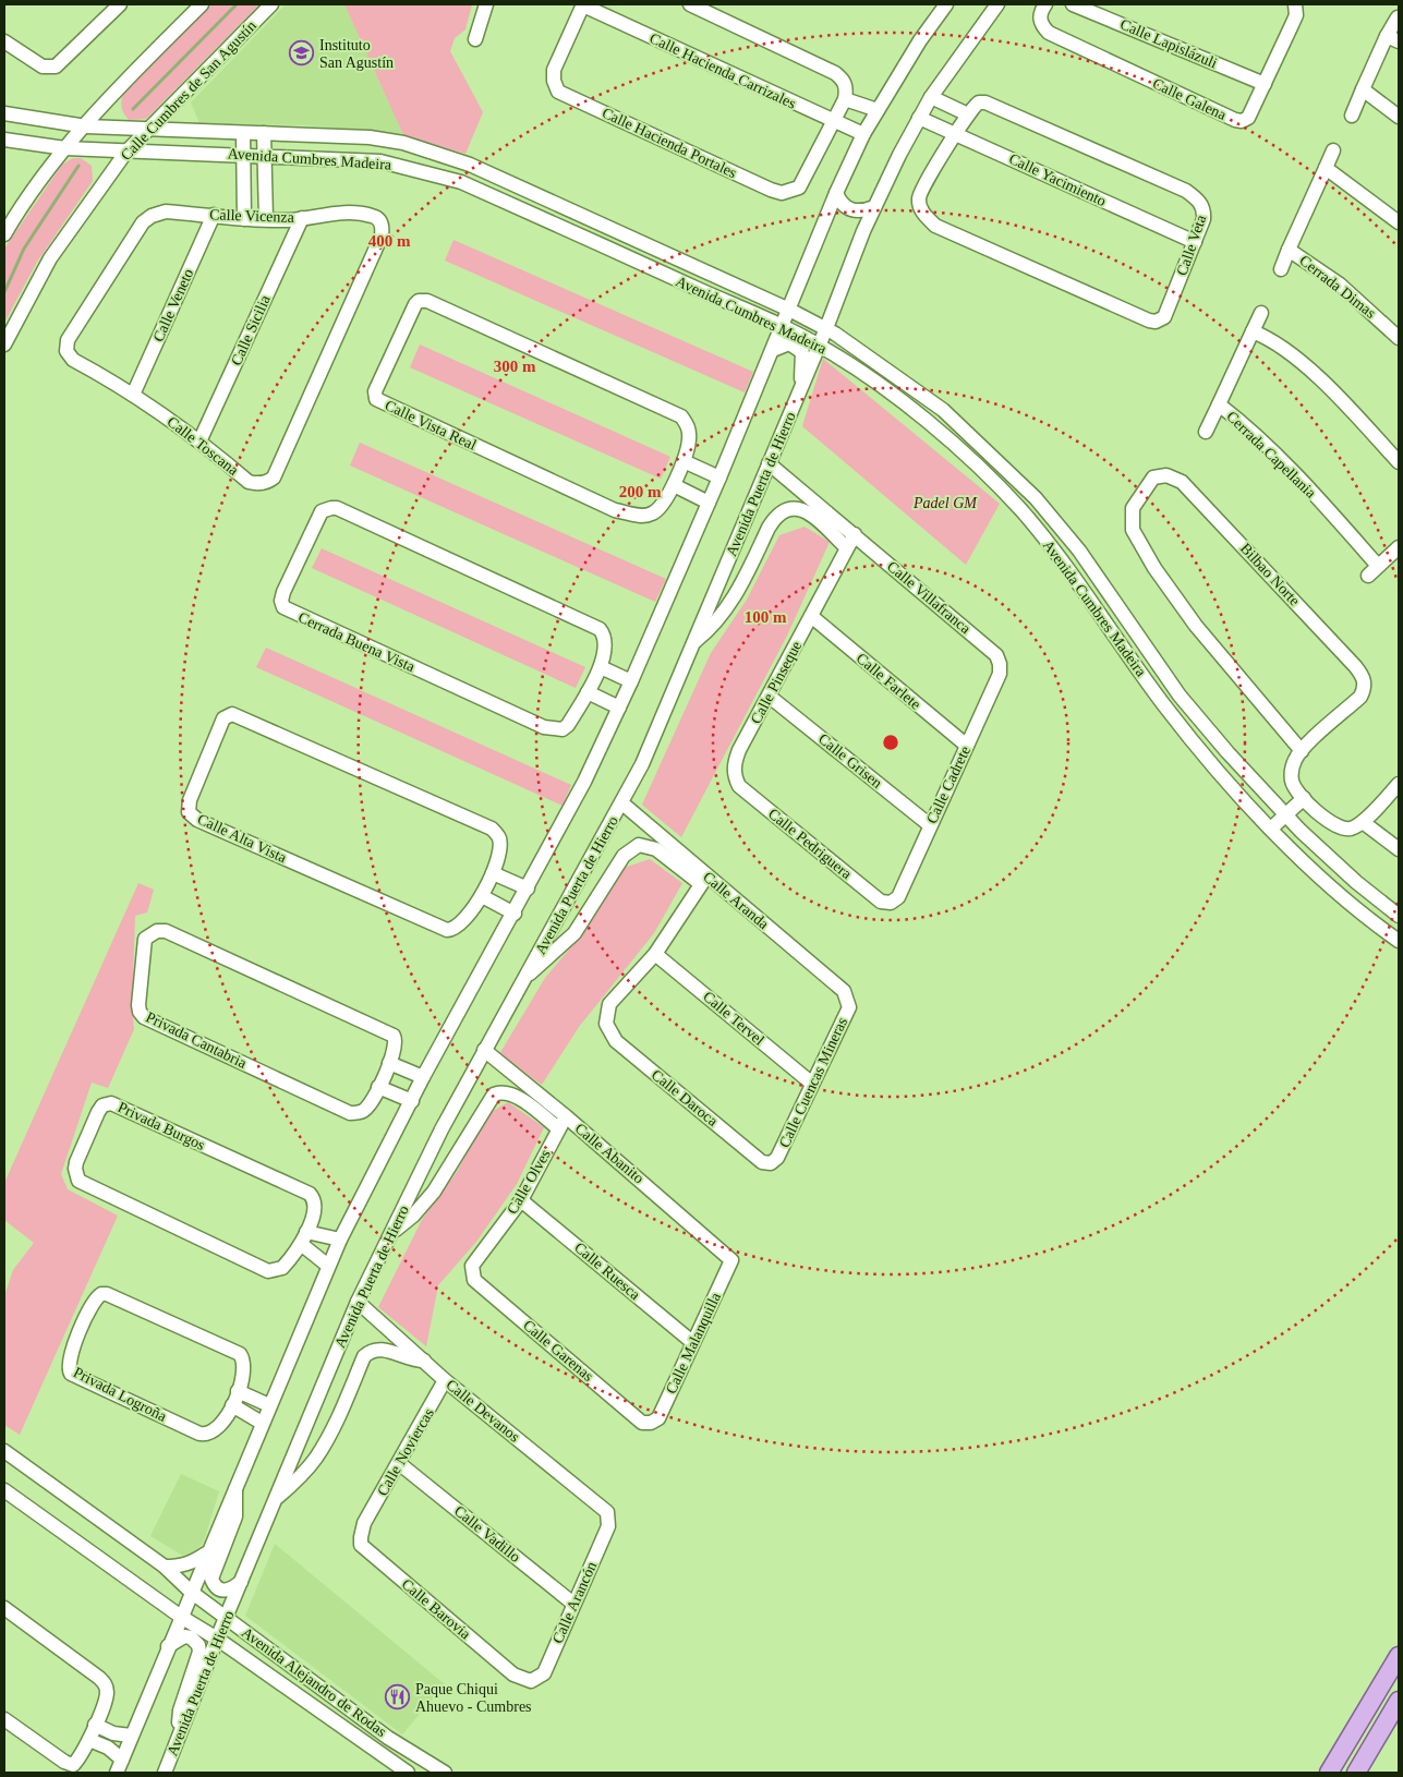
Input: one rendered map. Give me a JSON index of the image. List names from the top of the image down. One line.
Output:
{"streets":{"street":["Calle Lapislázuli","Calle Hacienda Carrizales","Calle Cumbres de San Agustín","Calle Galena","Calle Hacienda Portales","Avenida Cumbres Madeira","Calle Yacimiento","Calle Vicenza","Calle Veta","Cerrada Dimas","Calle Veneto","Calle Sicilia","Calle Vista Real","Calle Toscana","Cerrada Capellania","Avenida Puerta de Hierro","Bilbao Norte","Calle Villafranca","Cerrada Buena Vista","Calle Farlete","Calle Pinseque","Calle Grisen","Calle Cadrete","Calle Alta Vista","Calle Pedriguera","Calle Aranda","Calle Tervel","Privada Cantabria","Calle Cuencas Mineras","Calle Daroca","Privada Burgos","Calle Abanito","Calle Olves","Calle Ruesca","Calle Malanquilla","Calle Garenas","Privada Logroña","Calle Devanos","Calle Noviercas","Calle Vadillo","Calle Arancón","Calle Barovia","Avenida Alejandro de Rodas"]},"crossings":[["Calle Lapislázuli","Calle Galena"],["Calle Hacienda Carrizales","Calle Hacienda Portales"],["Calle Cumbres de San Agustín","Avenida Cumbres Madeira"],["Avenida Cumbres Madeira","Avenida Puerta de Hierro"],["Calle Yacimiento","Calle Veta"],["Calle Yacimiento","Avenida Puerta de Hierro"],["Calle Vicenza","Calle Veneto"],["Calle Vicenza","Calle Sicilia"],["Calle Vicenza","Calle Toscana"],["Calle Veneto","Calle Toscana"],["Calle Sicilia","Calle Toscana"],["Avenida Puerta de Hierro","Calle Villafranca"],["Avenida Puerta de Hierro","Calle Aranda"],["Avenida Puerta de Hierro","Calle Abanito"],["Avenida Puerta de Hierro","Calle Devanos"],["Avenida Puerta de Hierro","Avenida Alejandro de Rodas"],["Calle Villafranca","Calle Pinseque"],["Calle Villafranca","Calle Cadrete"],["Calle Farlete","Calle Pinseque"],["Calle Farlete","Calle Cadrete"],["Calle Pinseque","Calle Grisen"],["Calle Pinseque","Calle Pedriguera"],["Calle Grisen","Calle Cadrete"],["Calle Cadrete","Calle Pedriguera"],["Calle Aranda","Calle Cuencas Mineras"],["Calle Tervel","Calle Cuencas Mineras"],["Calle Tervel","Calle Daroca"],["Calle Cuencas Mineras","Calle Daroca"],["Calle Abanito","Calle Olves"],["Calle Abanito","Calle Malanquilla"],["Calle Olves","Calle Ruesca"],["Calle Olves","Calle Garenas"],["Calle Ruesca","Calle Malanquilla"],["Calle Malanquilla","Calle Garenas"],["Calle Devanos","Calle Noviercas"],["Calle Devanos","Calle Arancón"],["Calle Noviercas","Calle Vadillo"],["Calle Noviercas","Calle Barovia"],["Calle Vadillo","Calle Arancón"],["Calle Arancón","Calle Barovia"]],"parks":["Padel GM"],"places":{"school or university":["Instituto San Agustín"],"restaurant":["Paque Chiqui Ahuevo - Cumbres"]},"rings":["400 m","300 m","200 m","100 m"]}
